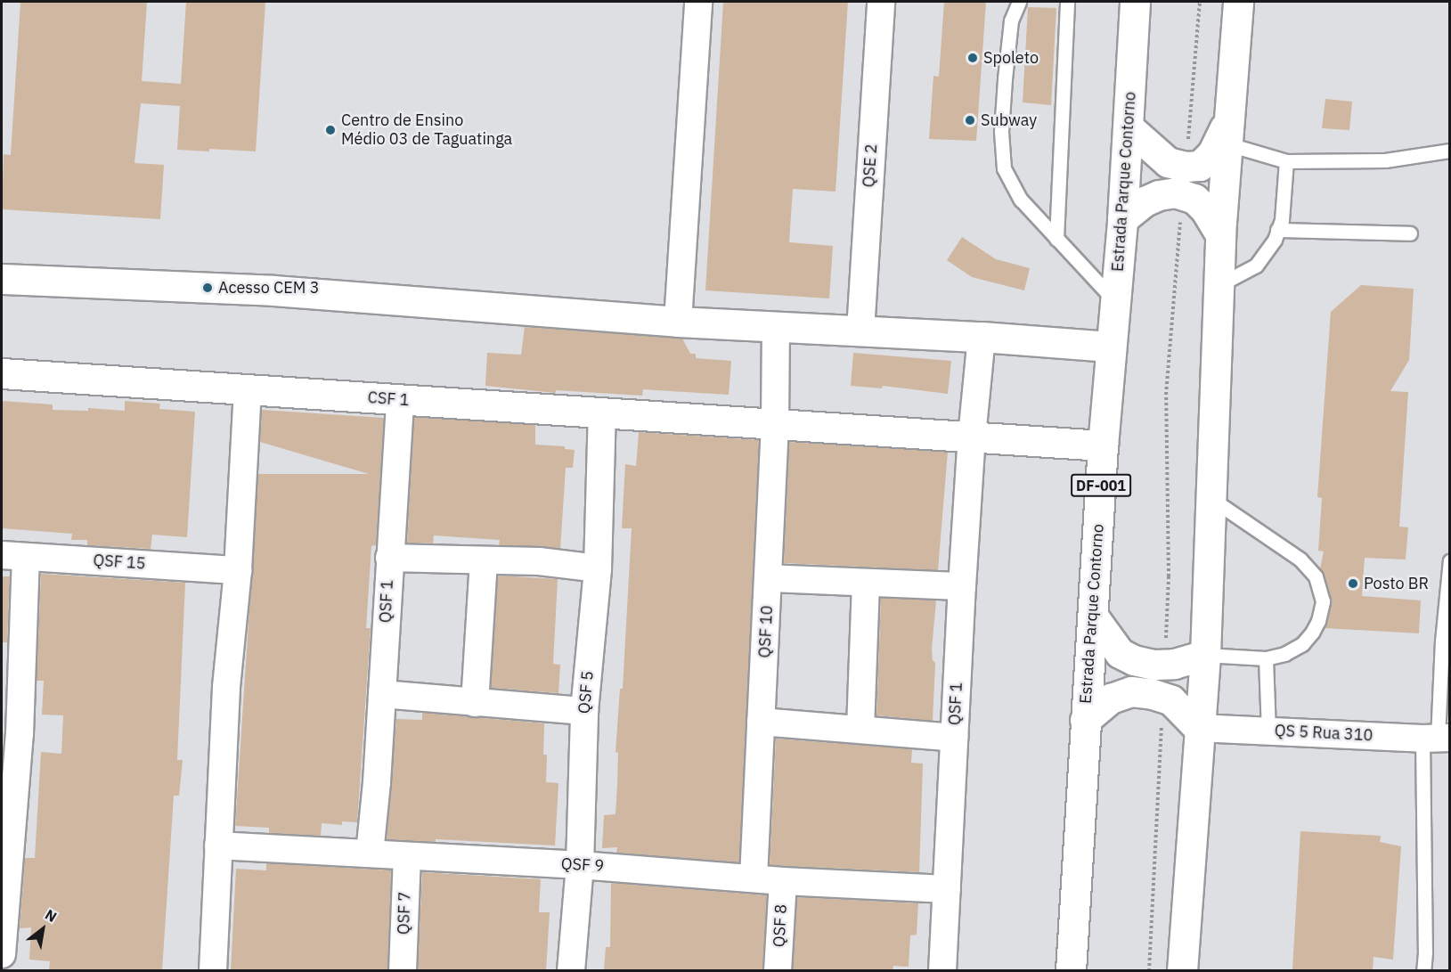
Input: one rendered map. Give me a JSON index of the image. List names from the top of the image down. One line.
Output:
{"streets":{"main road":["Estrada Parque Contorno","CSF 1","DF-001"],"street":["QSE 2","QSF 15","QSF 1","QSF 10","QSF 5","QS 5 Rua 310","QSF 9","QSF 7","QSF 8"]},"crossings":[["Estrada Parque Contorno","CSF 1"],["CSF 1","QSF 1"],["CSF 1","QSF 10"],["CSF 1","QSF 5"],["QSF 1","QSF 5"],["QSF 1","QSF 9"],["QSF 10","QSF 9"],["QSF 5","QSF 9"],["QSF 9","QSF 7"],["QSF 9","QSF 8"]],"places":["Spoleto","Subway","Centro de Ensino Médio 03 de Taguatinga","Acesso CEM 3","Posto BR"],"north":"top right"}
